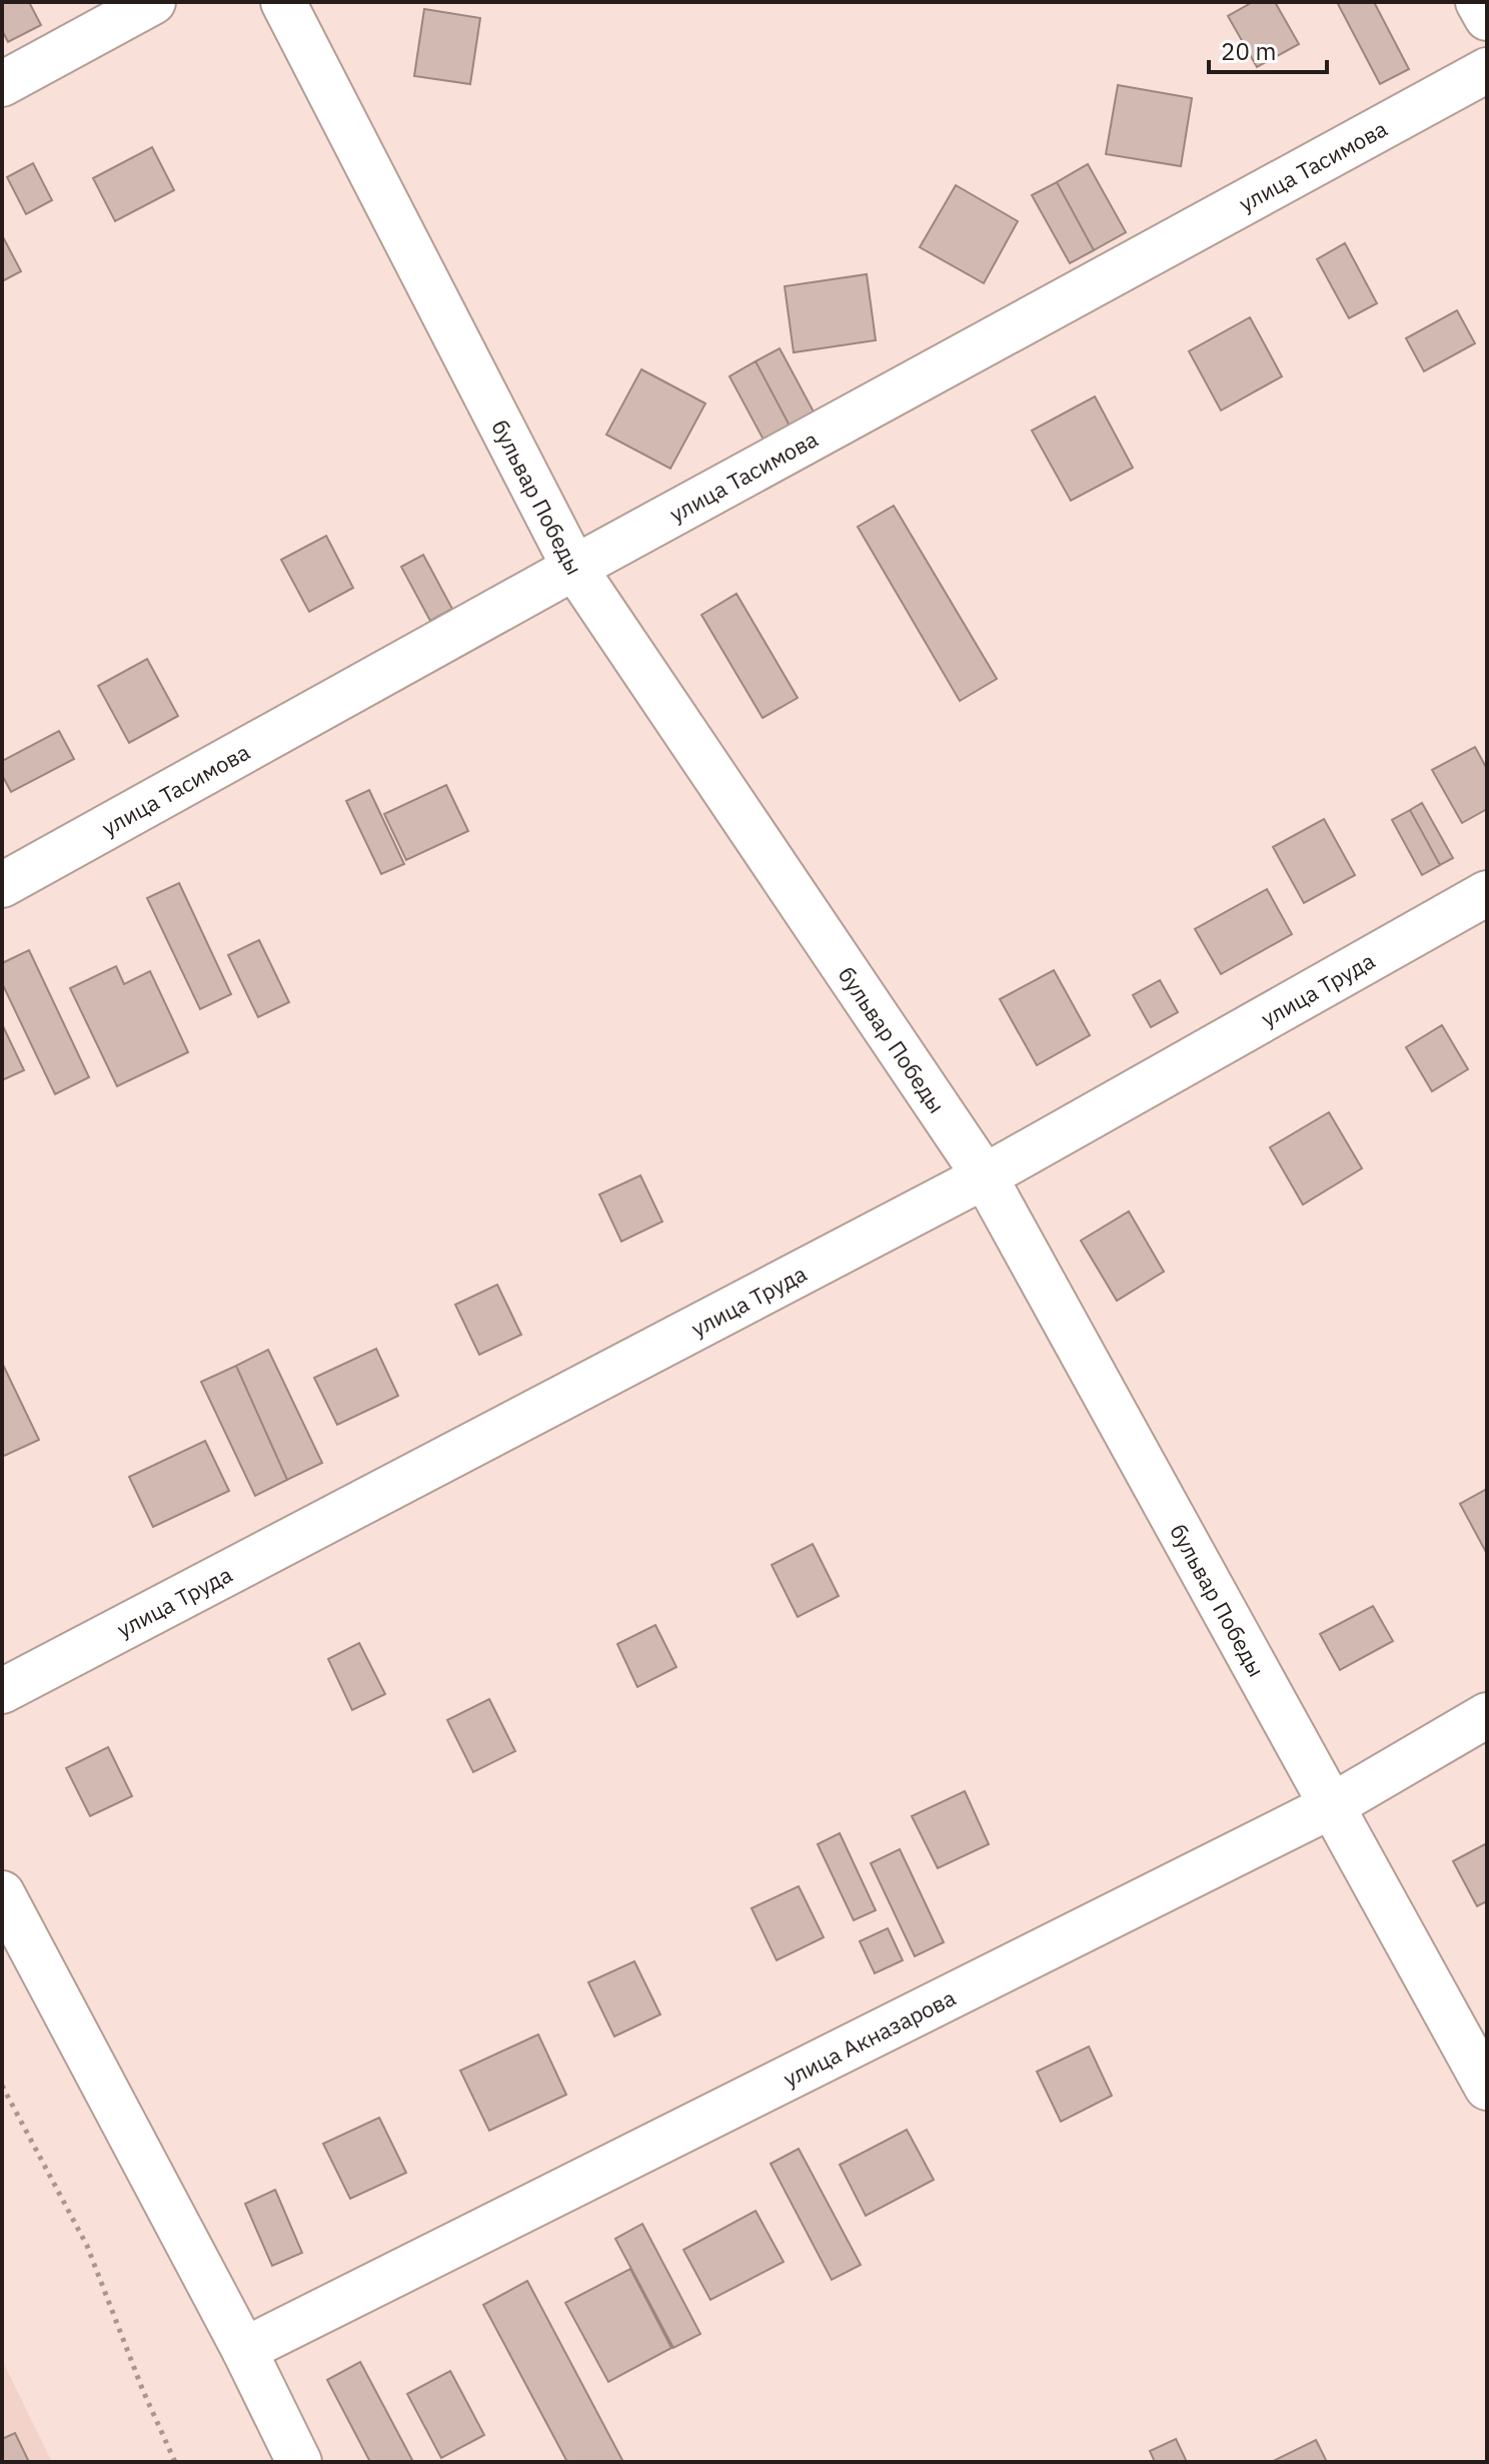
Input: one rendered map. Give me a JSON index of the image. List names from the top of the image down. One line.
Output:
{"streets":{"street":["улица Тасимова","бульвар Победы","улица Труда","улица Акназарова"]},"crossings":[["улица Тасимова","бульвар Победы"],["бульвар Победы","улица Труда"],["бульвар Победы","улица Акназарова"]],"scale_bar":"20 m"}
